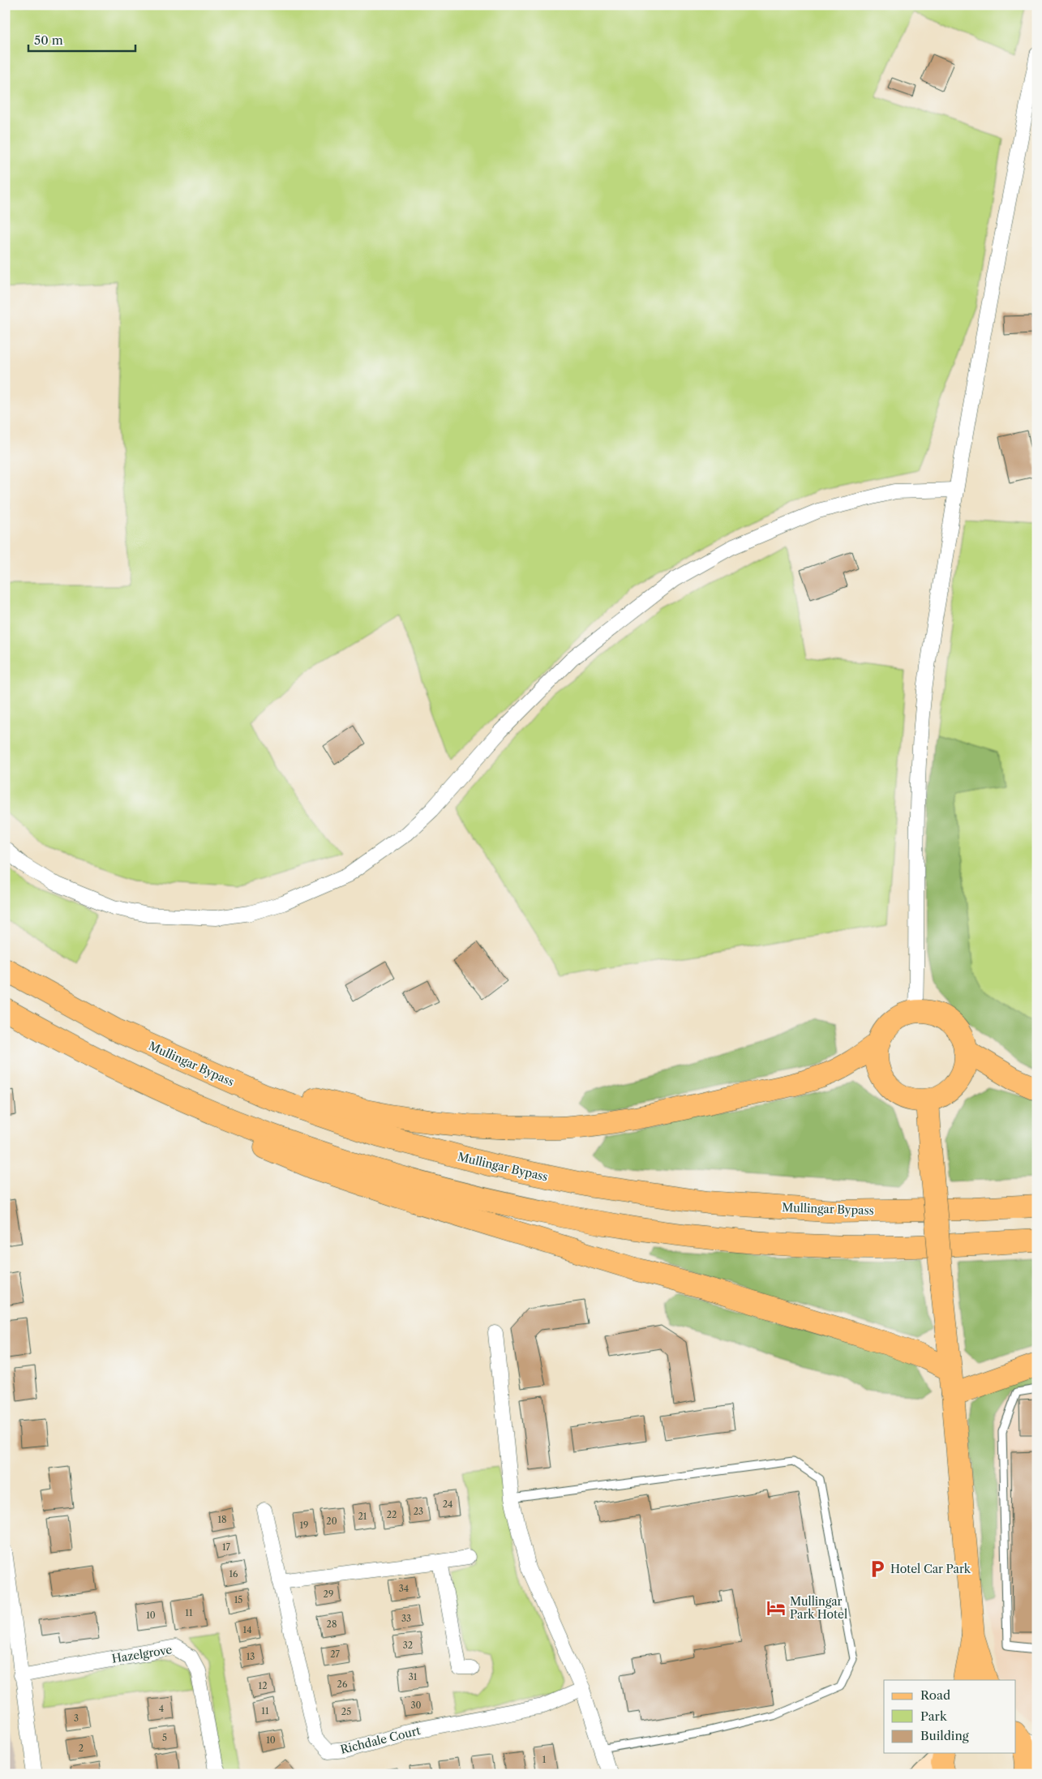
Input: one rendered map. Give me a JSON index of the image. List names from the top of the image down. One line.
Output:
{"streets":{"main road":["Mullingar Bypass"],"street":["Hazelgrove","Richdale Court"]},"places":{"parking":["Hotel Car Park"],"hotel":["Mullingar Park Hotel"]},"house_numbers":["24","23","22","21","18","20","19","17","16","34","29","15","11","10","33","28","14","32","27","13","31","26","12","30","4","11","25","3","5","10","2","1"],"legend":["Road","Park","Building"],"scale_bar":"50 m"}
